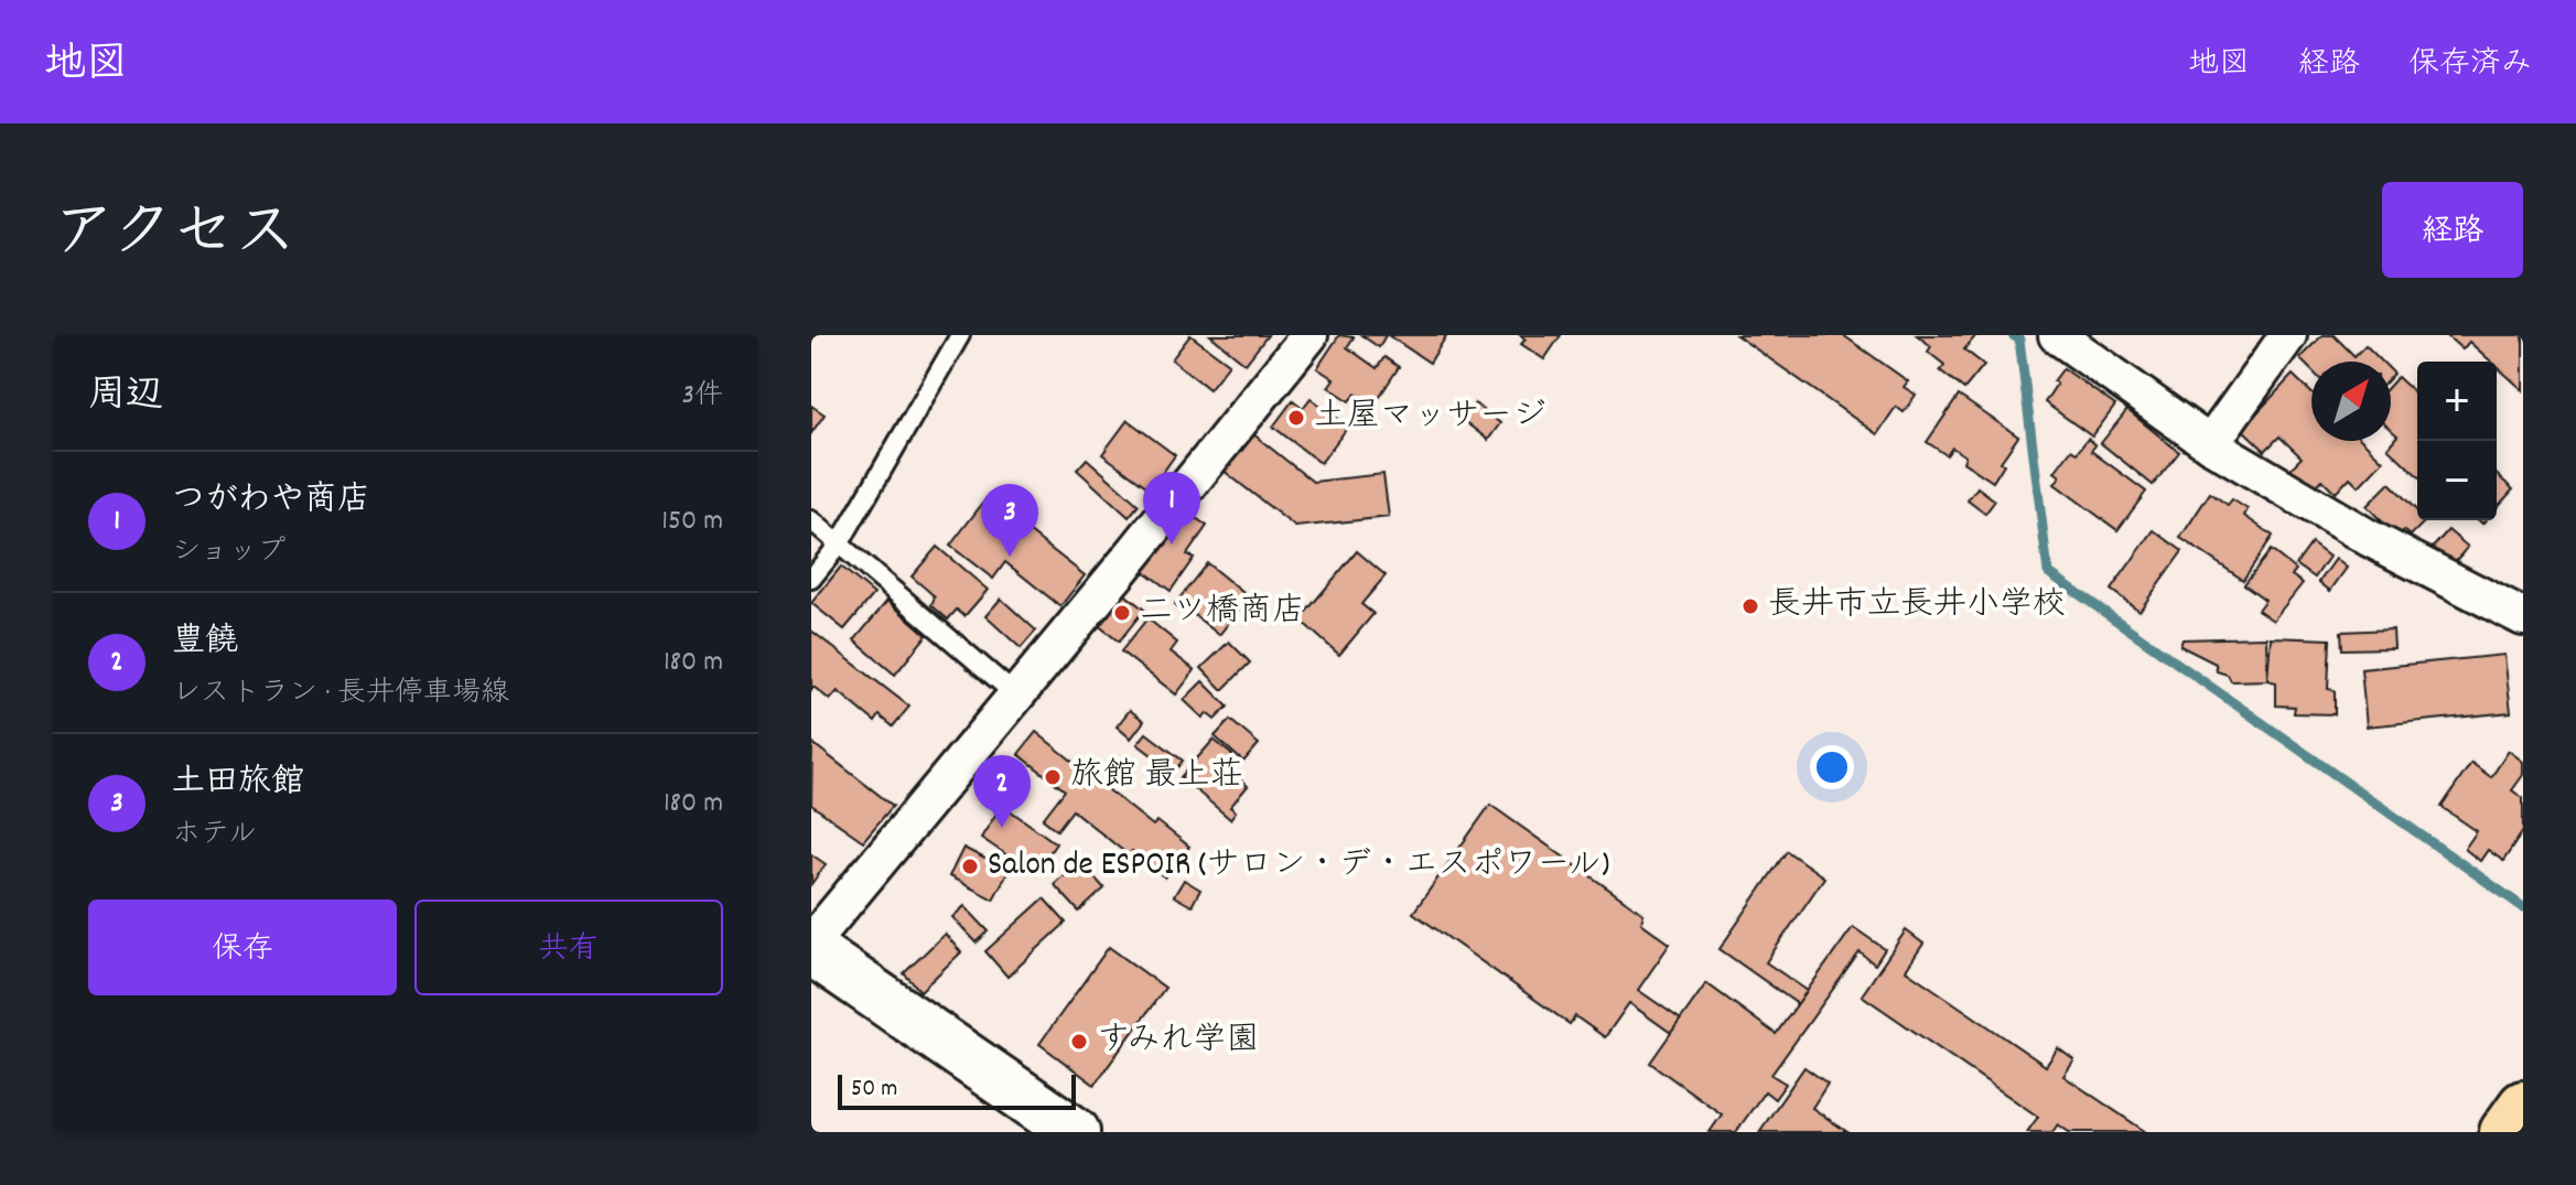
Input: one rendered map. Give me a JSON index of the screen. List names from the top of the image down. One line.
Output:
{"places":["土屋マッサージ","長井市立長井小学校","二ツ橋商店","旅館 最上荘","Salon de ESPOIR (サロン・デ・エスポワール)","すみれ学園"],"scale_bar":"50 m","north":"top right","page":{"header":"地図","nav":["地図","経路","保存済み"],"title":"アクセス","buttons":["経路",["保存","共有"]],"heading":["周辺","3件"],"map_buttons":["+","−"],"list":[{"mark":"1","name":"つがわや商店","note":"ショップ","value":"150 m"},{"mark":"2","name":"豊饒","note":"レストラン · 長井停車場線","value":"180 m"},{"mark":"3","name":"土田旅館","note":"ホテル","value":"180 m"}],"pins":["1","3","2"],"scale":"50 m"}}
